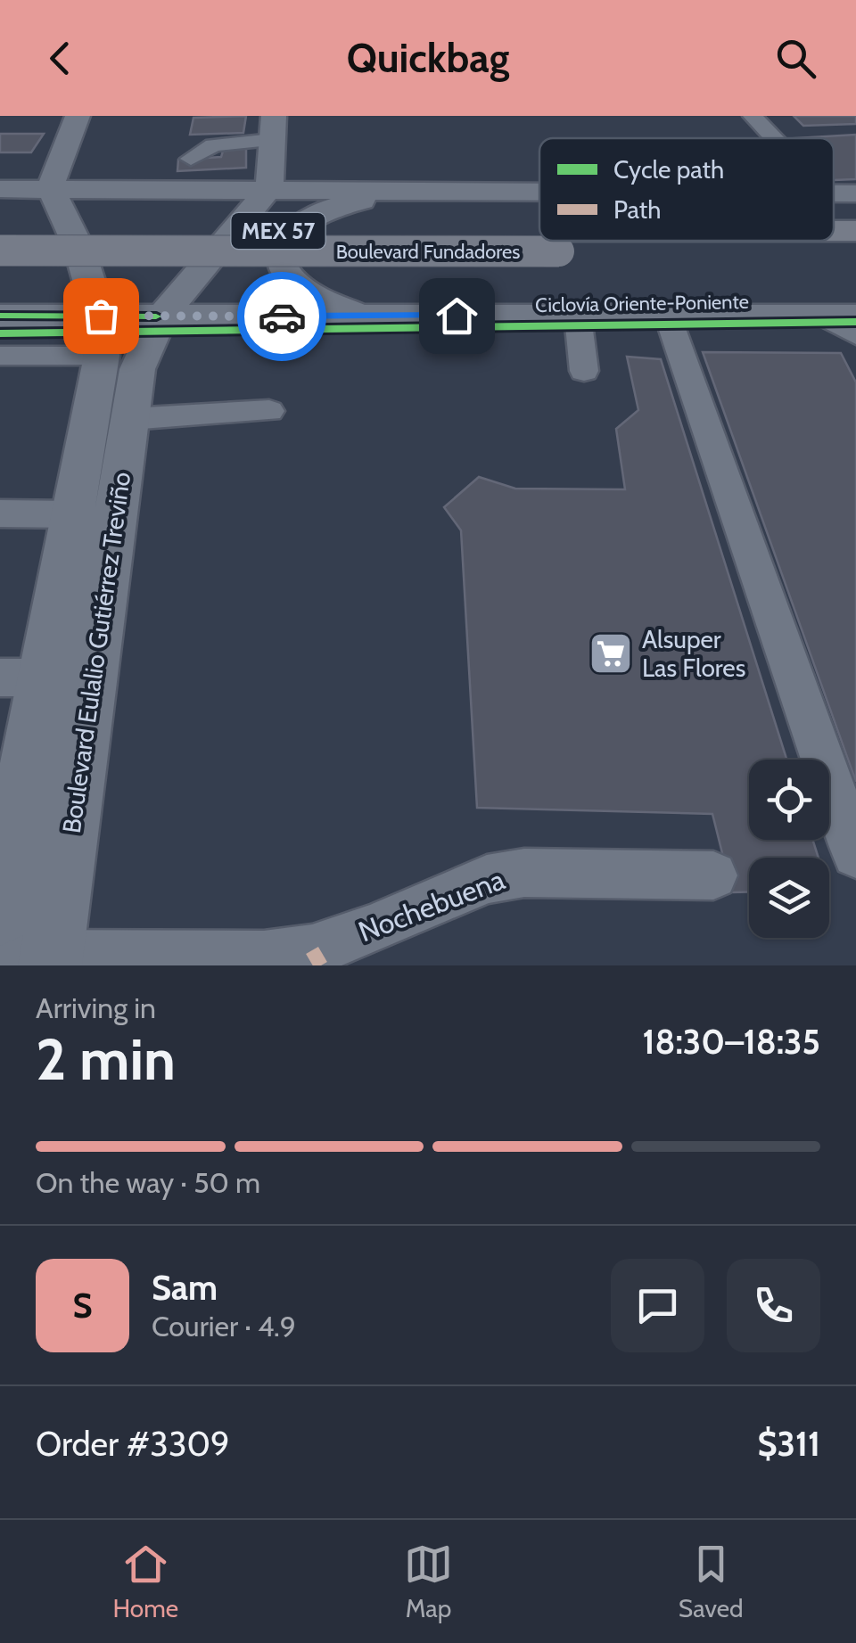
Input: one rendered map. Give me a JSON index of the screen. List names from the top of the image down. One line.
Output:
{"streets":{"highway":["MEX 57","Boulevard Fundadores"],"main road":["Boulevard Eulalio Gutiérrez Treviño"],"street":["Nochebuena"],"cycle path":["Ciclovía Oriente-Poniente"]},"crossings":[["Boulevard Eulalio Gutiérrez Treviño","Nochebuena"]],"places":{"supermarket":["Alsuper Las Flores"]},"legend":["Cycle path","Path"],"page":{"header":"Quickbag","heading":["2 min","Arriving in","18:30–18:35"],"panel":["Sam","Courier · 4.9","Order #3309","$311"],"bar":"On the way · 50 m","round":"S","tabs":["Home","Map","Saved"]}}
